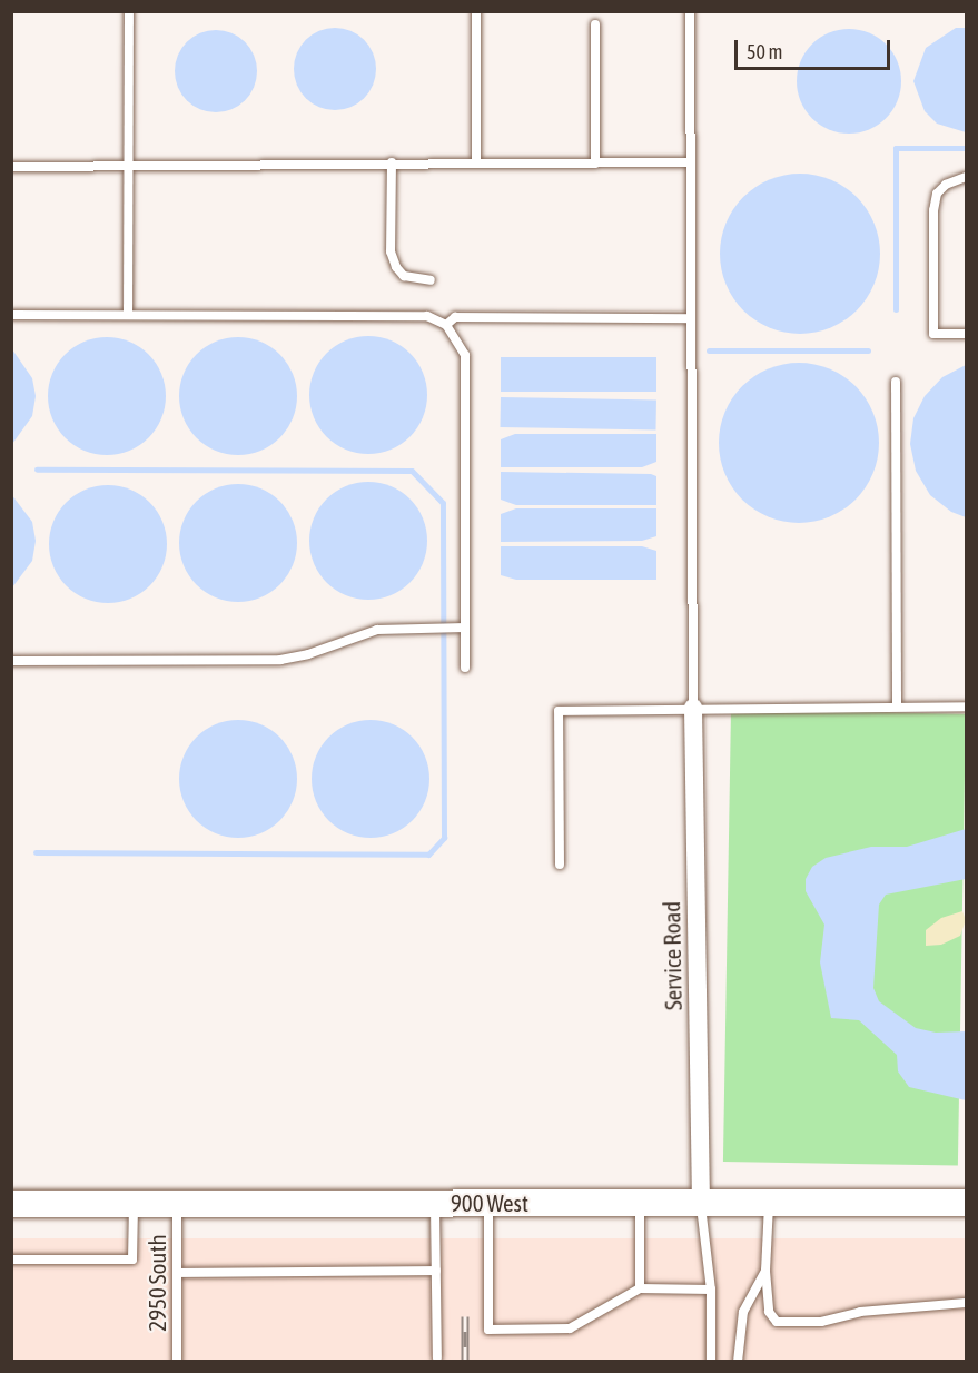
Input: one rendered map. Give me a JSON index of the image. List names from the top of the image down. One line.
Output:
{"streets":{"main road":["900 West"],"street":["Service Road"],"lane":["2950 South"]},"crossings":[["Service Road","900 West"],["900 West","2950 South"]],"scale_bar":"50 m"}
